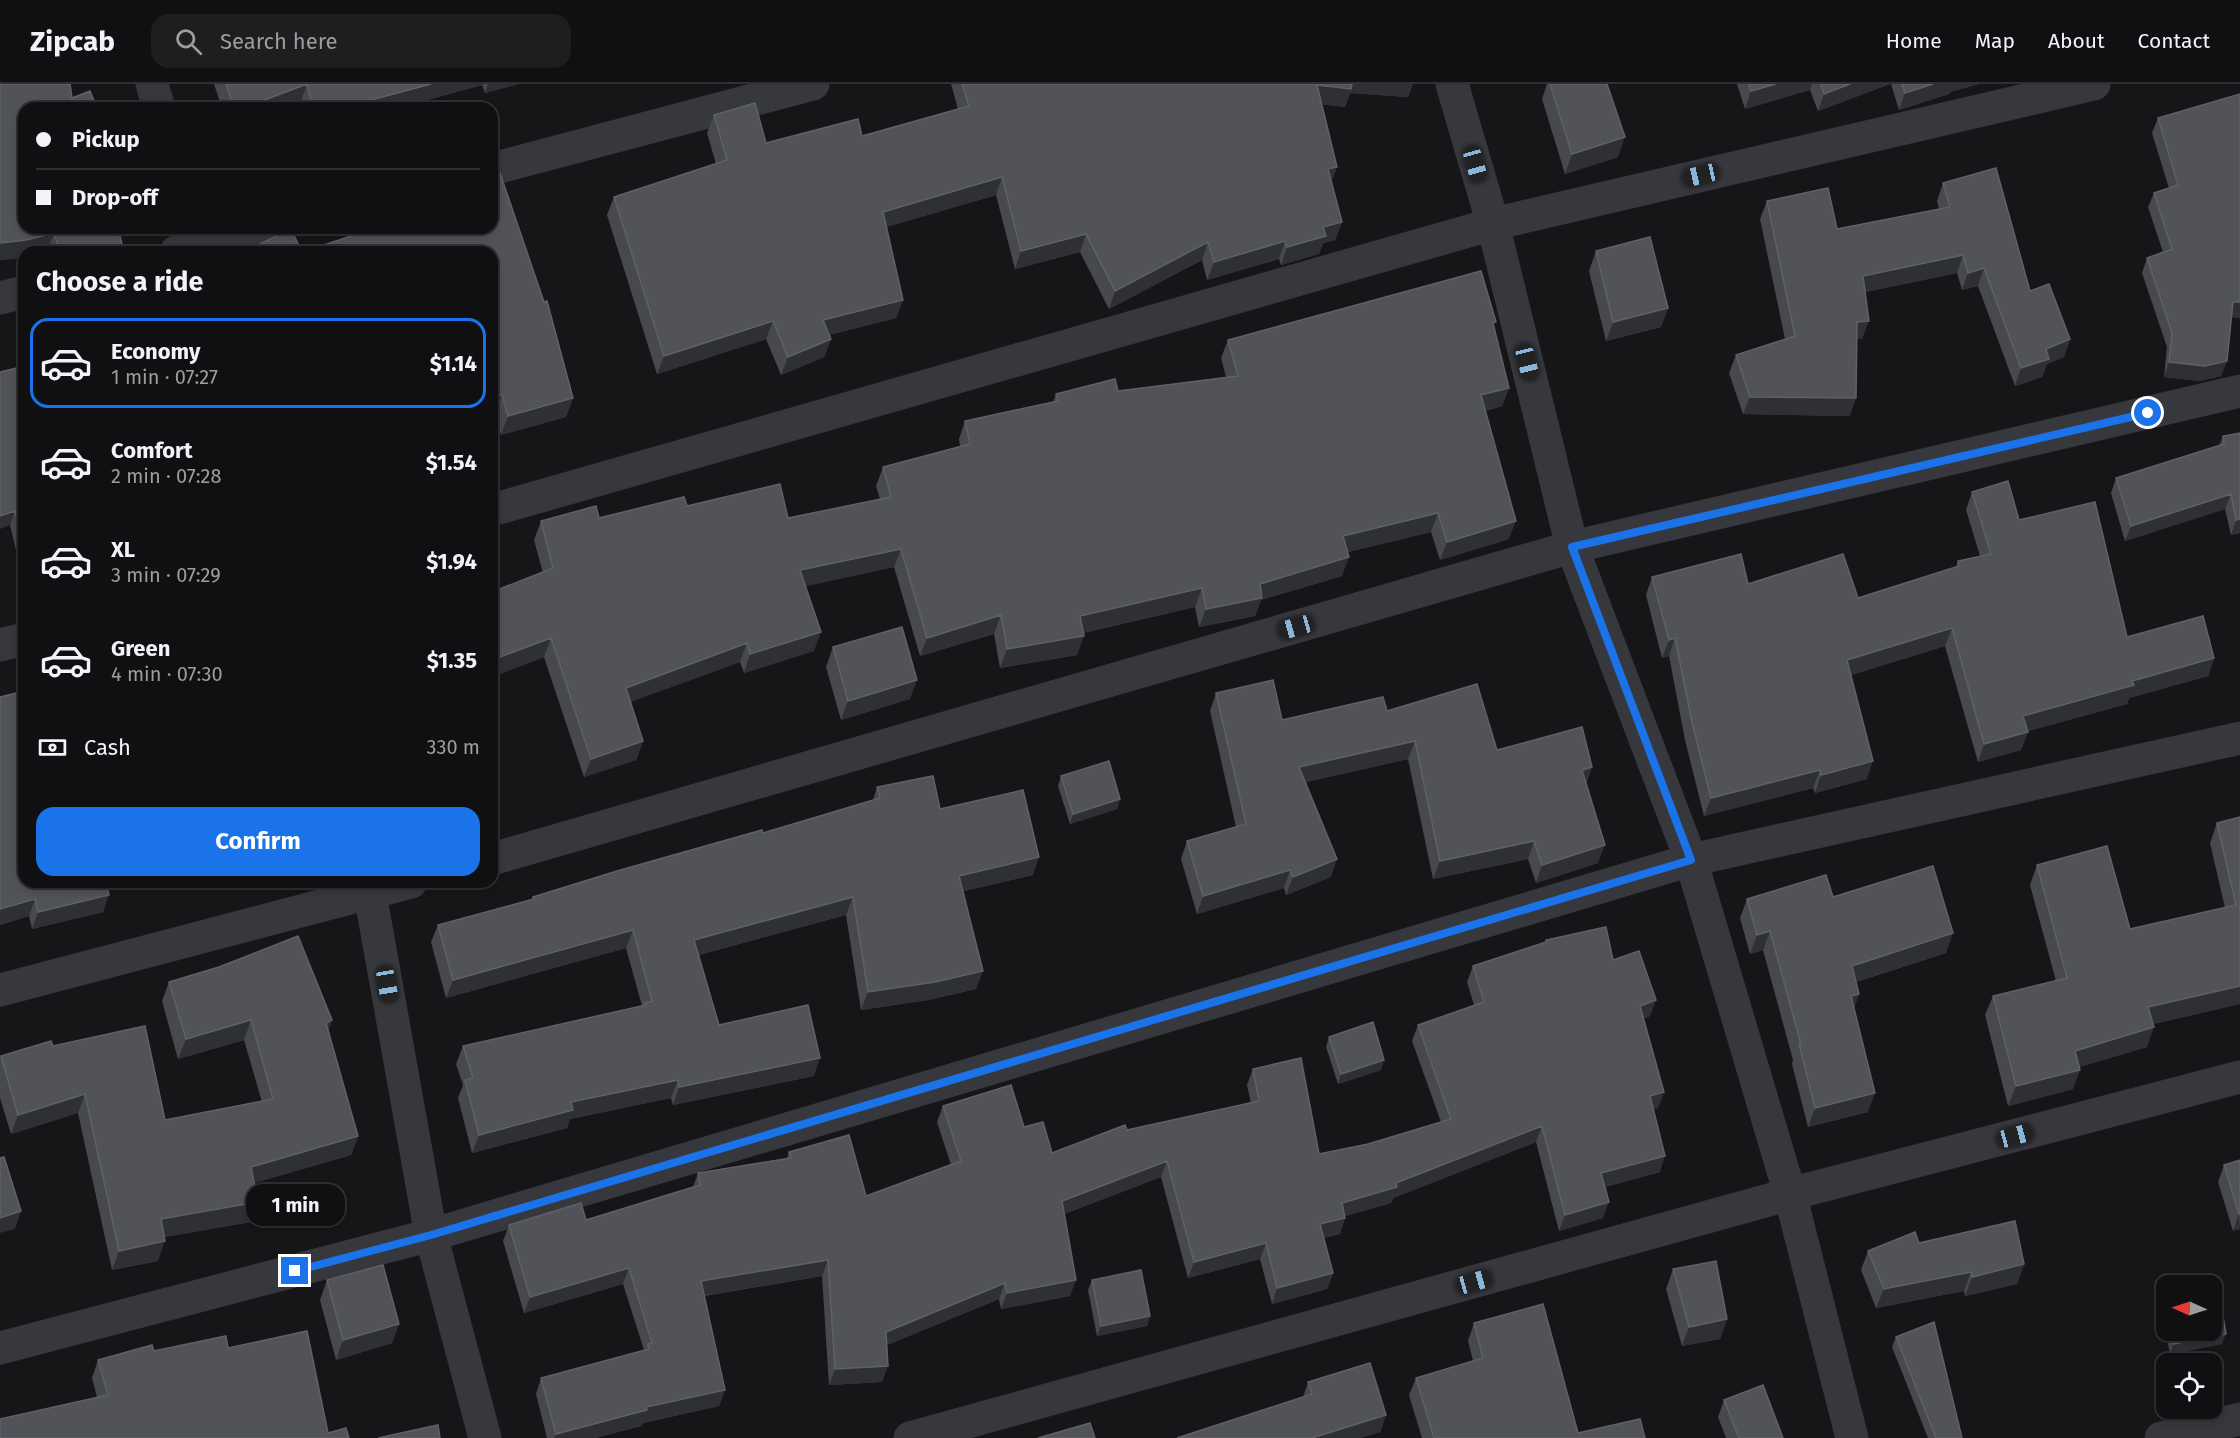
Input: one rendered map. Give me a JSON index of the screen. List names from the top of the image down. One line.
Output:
{"north":"left","page":{"header":"Zipcab","search":"Search here","nav":["Home","Map","About","Contact"],"banner":["Pickup","Drop-off"],"heading":"Choose a ride","list":[{"name":"Economy","note":"1 min · 07:27","value":"$1.14"},{"name":"Comfort","note":"2 min · 07:28","value":"$1.54"},{"name":"XL","note":"3 min · 07:29","value":"$1.94"},{"name":"Green","note":"4 min · 07:30","value":"$1.35"}],"pay":["Cash","330 m"],"buttons":"Confirm","bubble":"1 min"}}
